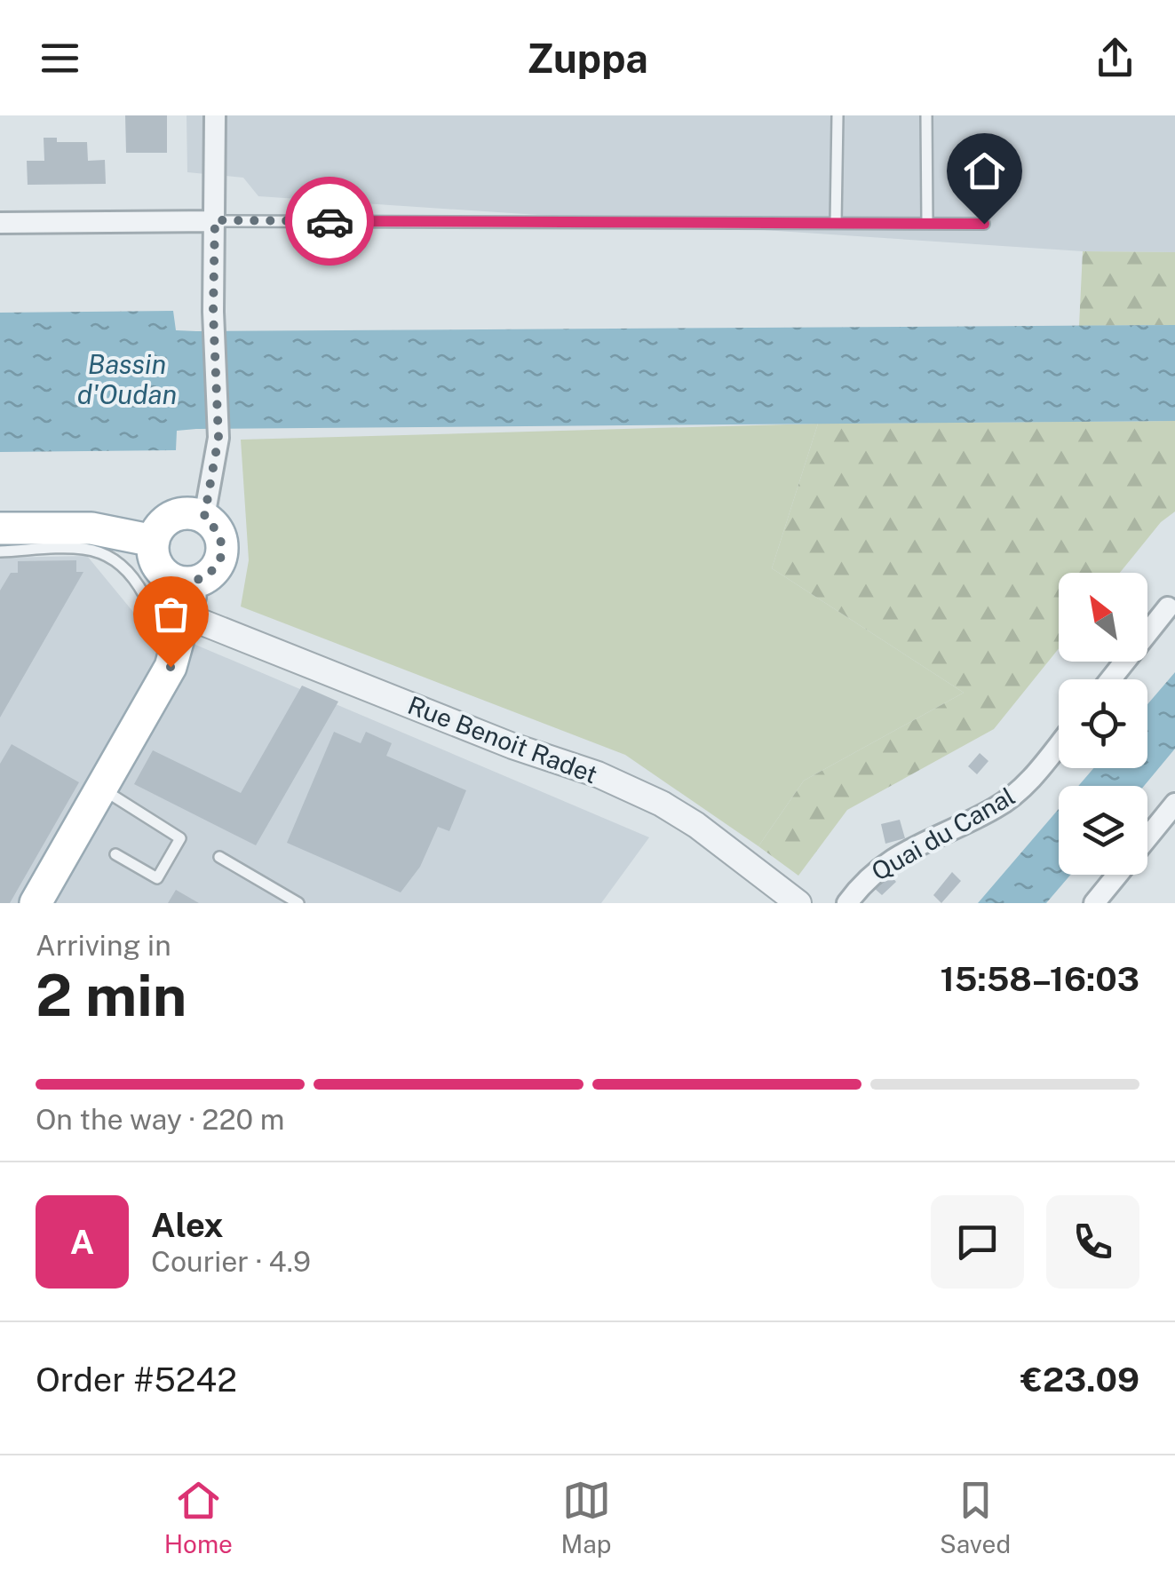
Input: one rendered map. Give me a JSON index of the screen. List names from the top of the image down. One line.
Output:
{"streets":{"street":["Rue Benoit Radet","Quai du Canal"]},"water":["Bassin d'Oudan"],"north":"top left","page":{"header":"Zuppa","heading":["2 min","Arriving in","15:58–16:03"],"panel":["Alex","Courier · 4.9","Order #5242","€23.09"],"bar":"On the way · 220 m","round":"A","tabs":["Home","Map","Saved"]}}
